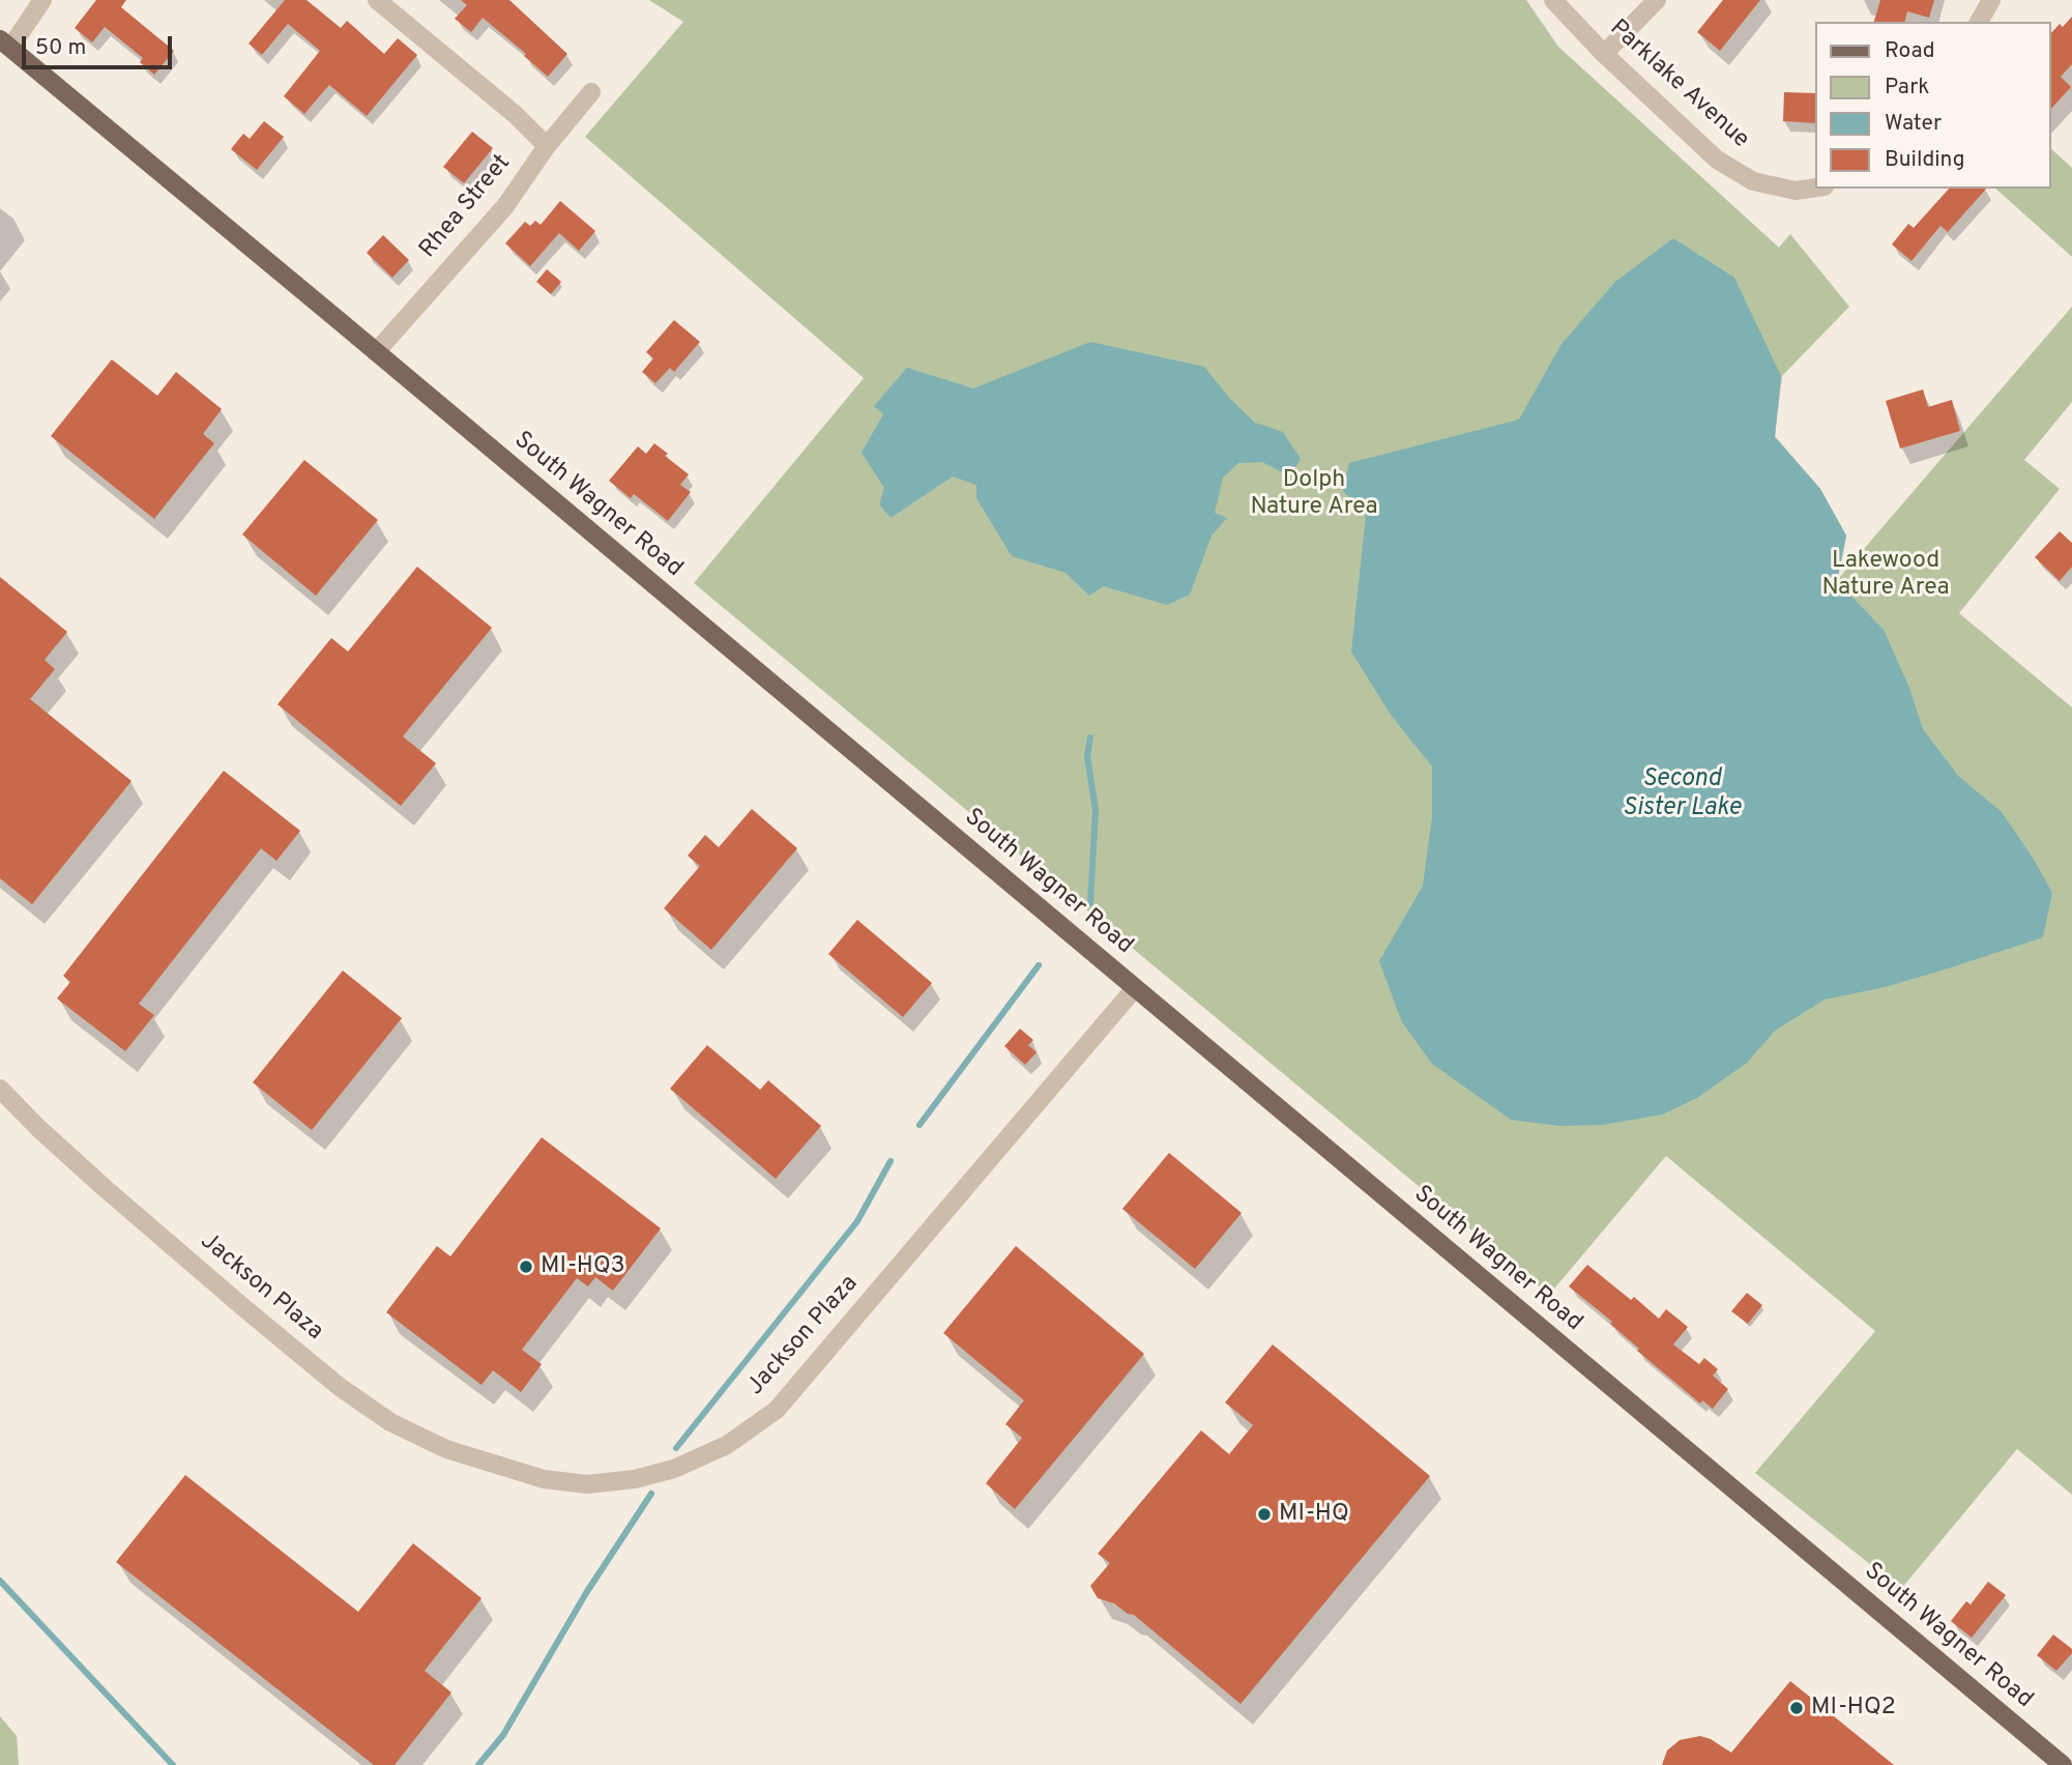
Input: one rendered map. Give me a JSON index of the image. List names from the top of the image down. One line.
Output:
{"streets":{"main road":["South Wagner Road"],"street":["Parklake Avenue","Rhea Street","Jackson Plaza"]},"crossings":[["Rhea Street","South Wagner Road"],["South Wagner Road","Jackson Plaza"]],"water":["Second Sister Lake"],"parks":["Dolph Nature Area","Lakewood Nature Area"],"places":["MI-HQ3","MI-HQ","MI-HQ2"],"legend":["Road","Park","Water","Building"],"scale_bar":"50 m"}
